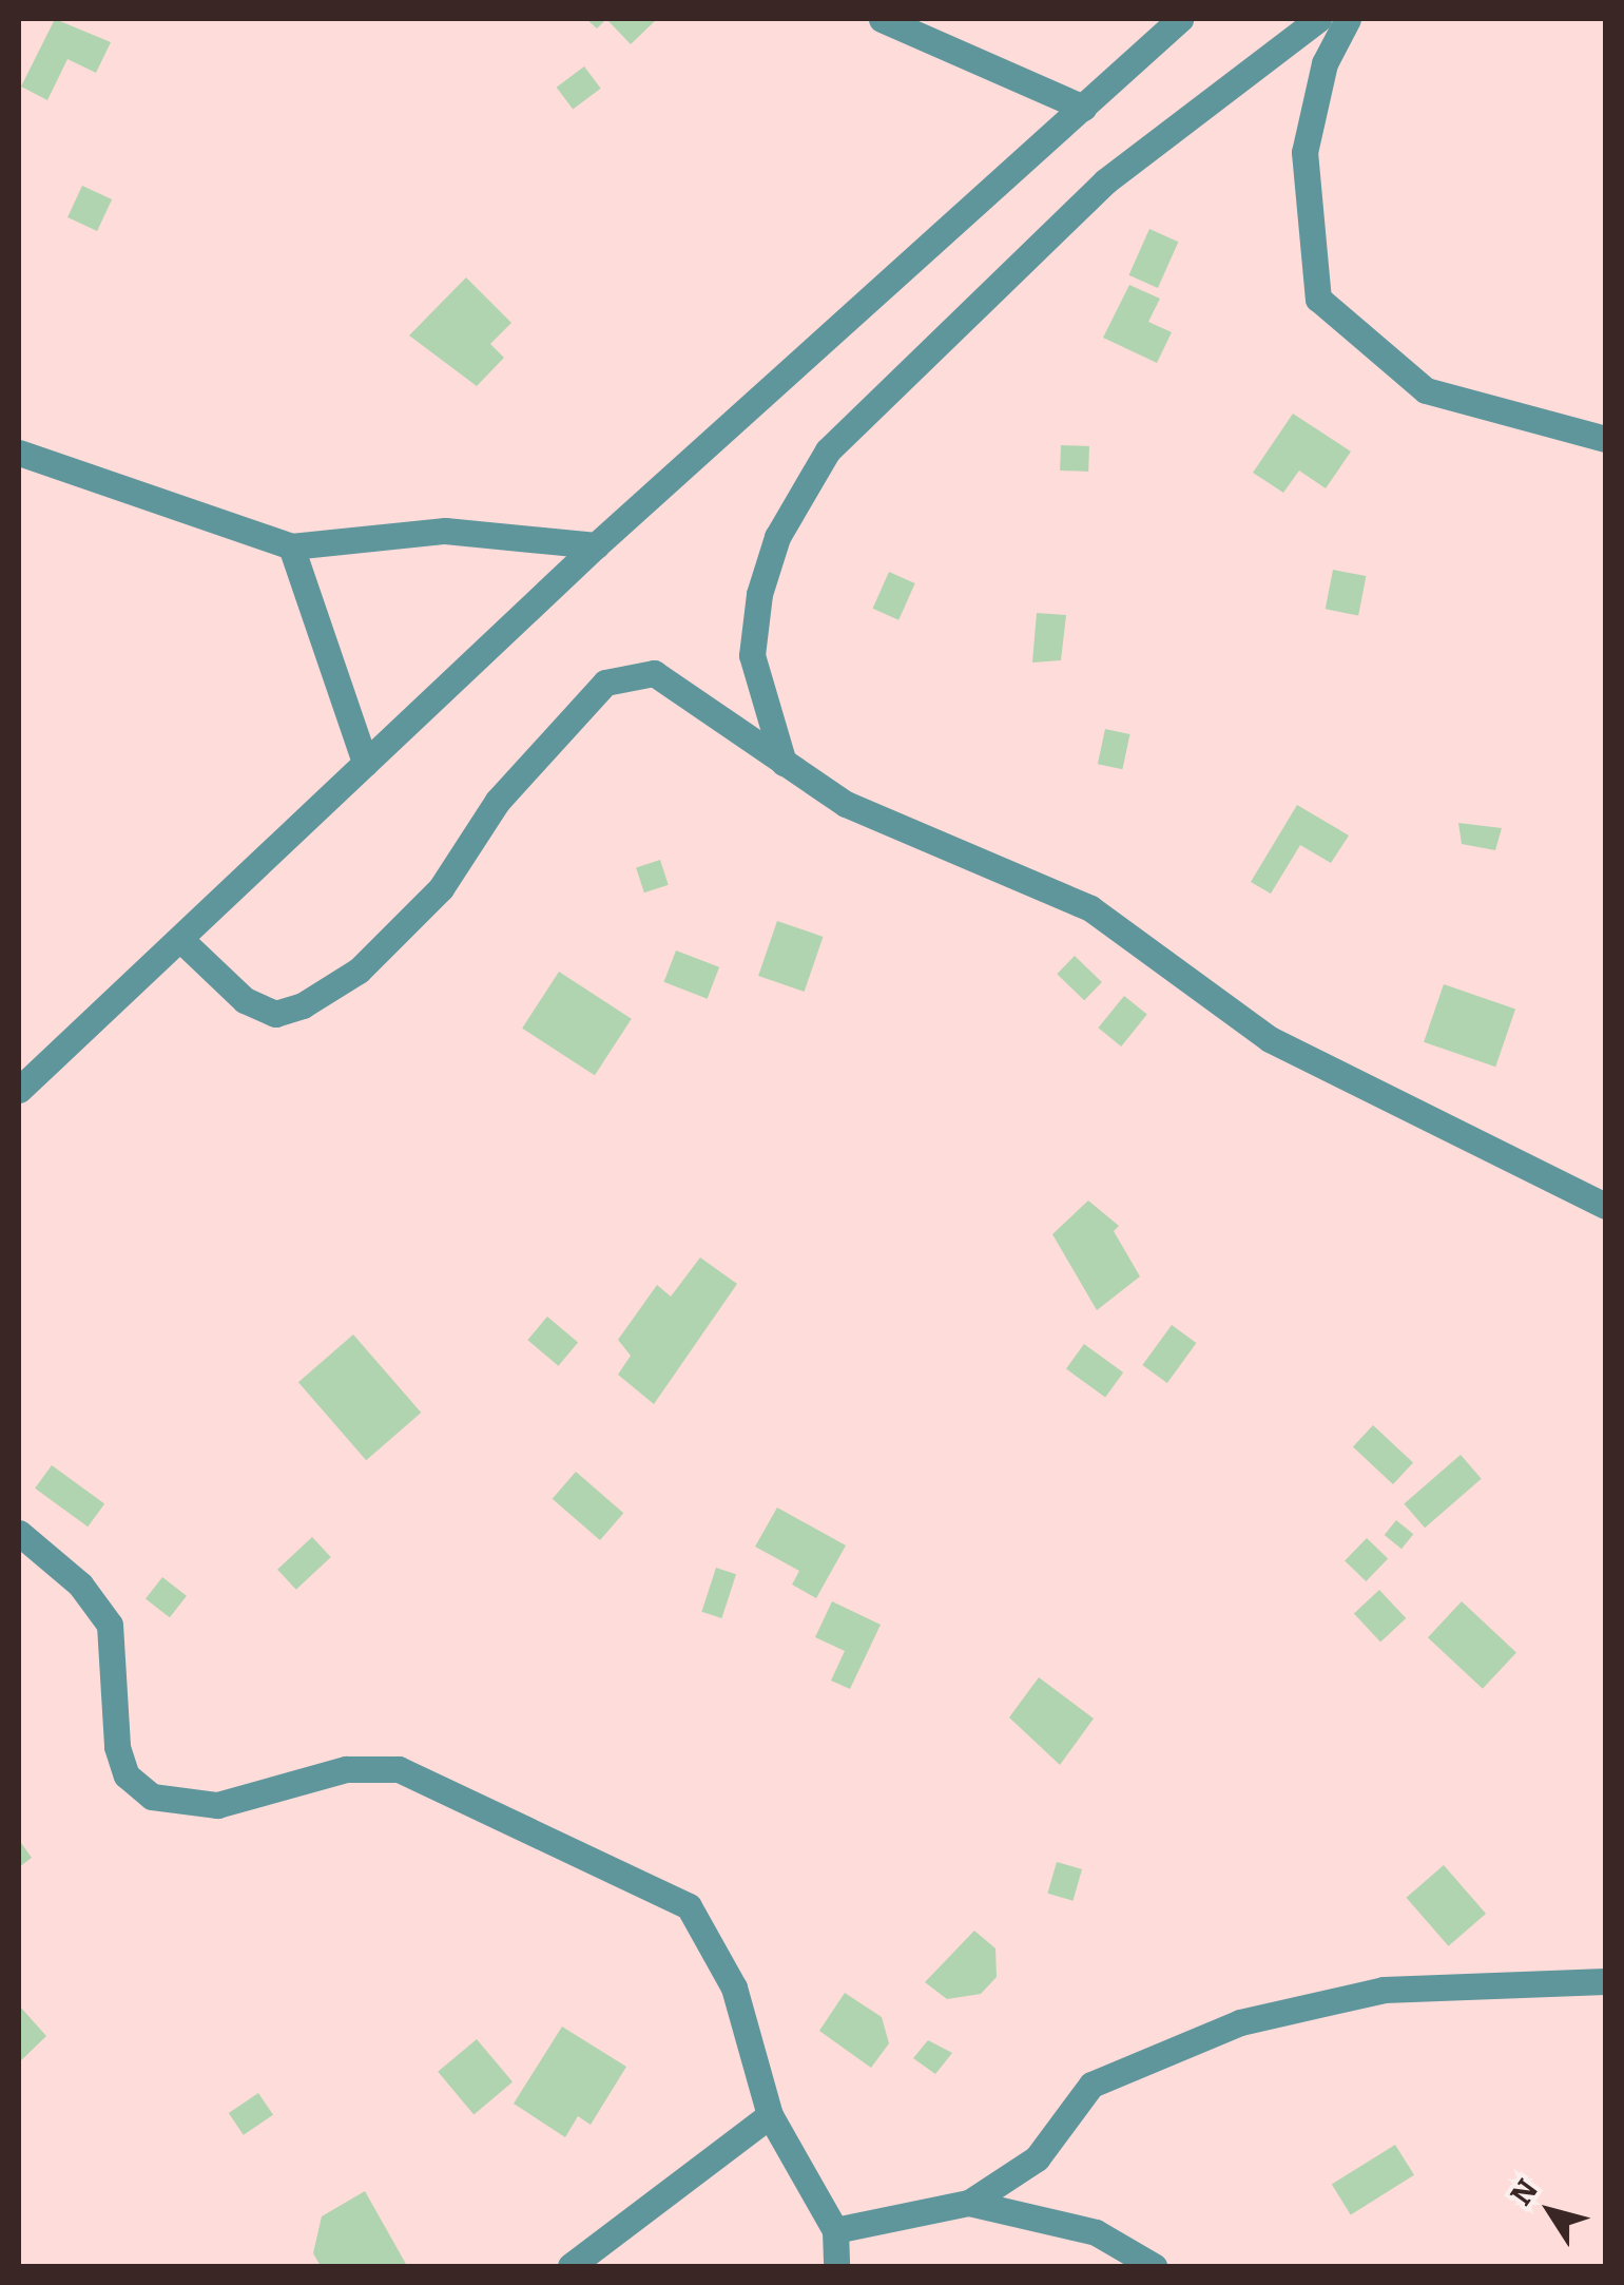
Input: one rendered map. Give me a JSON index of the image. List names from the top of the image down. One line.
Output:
{"north":"top left"}
